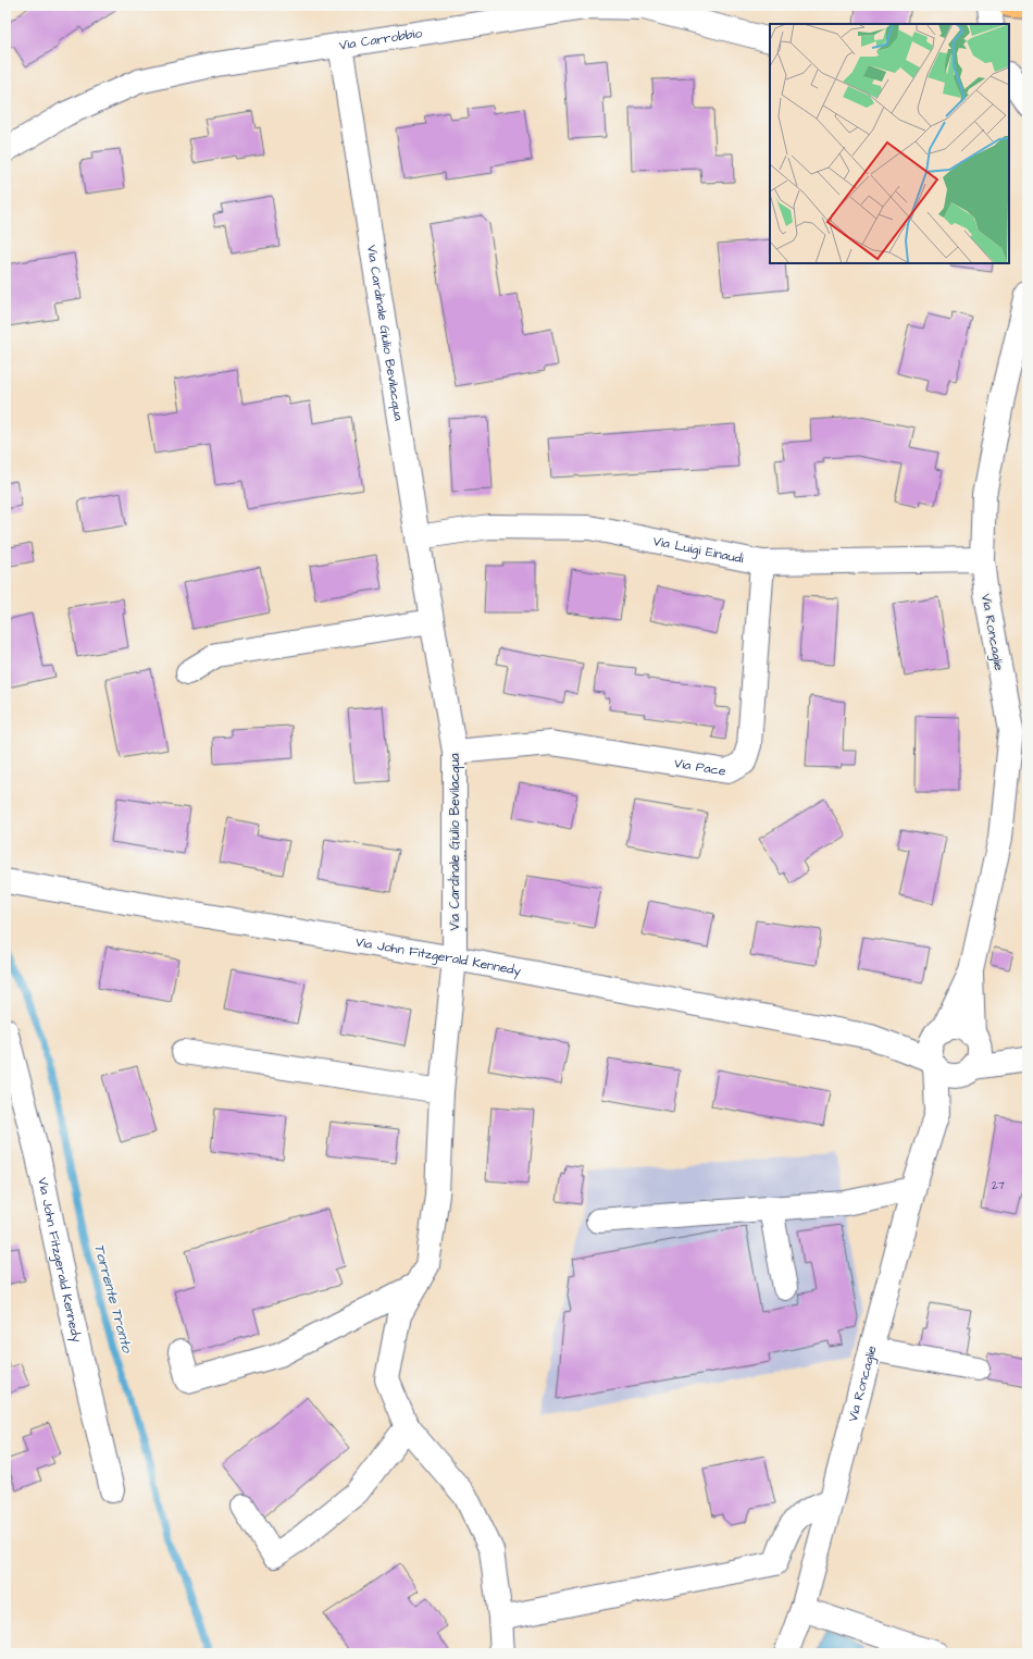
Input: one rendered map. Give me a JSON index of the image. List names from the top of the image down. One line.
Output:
{"streets":{"street":["Via Carrobbio","Via Cardinale Giulio Bevilacqua","Via Luigi Einaudi","Via Roncaglie","Via Pace","Via John Fitzgerald Kennedy"]},"crossings":[["Via Carrobbio","Via Cardinale Giulio Bevilacqua"],["Via Cardinale Giulio Bevilacqua","Via Luigi Einaudi"],["Via Cardinale Giulio Bevilacqua","Via Pace"],["Via Cardinale Giulio Bevilacqua","Via John Fitzgerald Kennedy"],["Via Luigi Einaudi","Via Roncaglie"],["Via Luigi Einaudi","Via Pace"],["Via Roncaglie","Via John Fitzgerald Kennedy"]],"water":["Torrente Tronto"],"house_numbers":["27"]}
